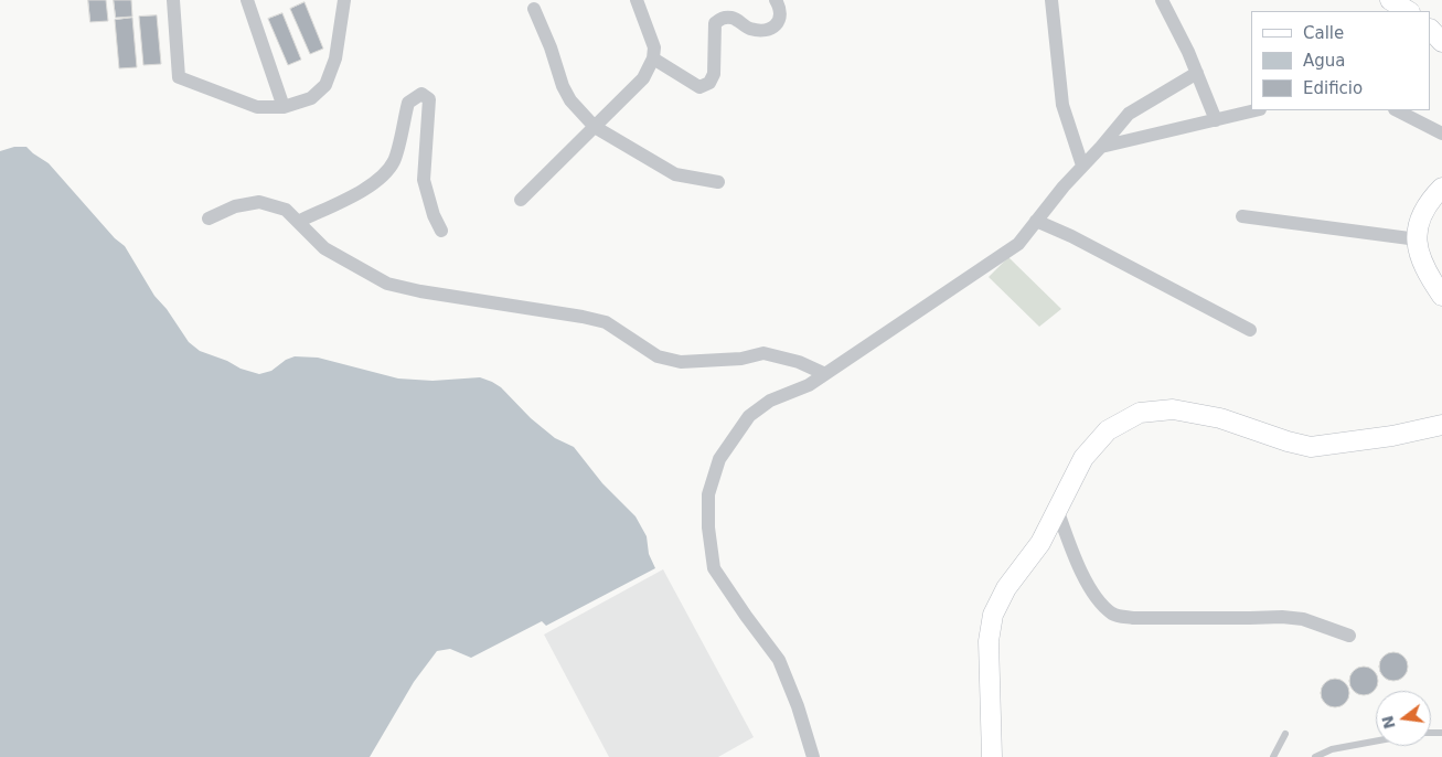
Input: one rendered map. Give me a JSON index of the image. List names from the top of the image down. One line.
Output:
{"legend":["Calle","Agua","Edificio"],"north":"left"}
